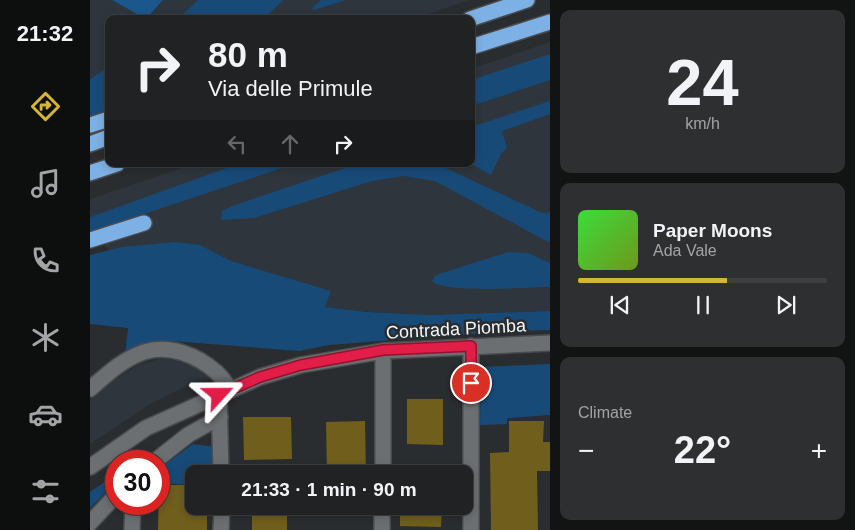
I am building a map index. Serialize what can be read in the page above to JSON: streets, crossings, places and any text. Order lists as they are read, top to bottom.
{
  "streets": {
    "street": ["Contrada Piomba"]
  },
  "page": {
    "tabs": "21:32",
    "tile": [
      ["24", "km/h"],
      "Climate"
    ],
    "turn": ["80 m", "Via delle Primule"],
    "song": ["Paper Moons", "Ada Vale"],
    "heat": ["−", "22°", "+"],
    "limit": "30",
    "trip": "21:33 · 1 min · 90 m"
  }
}
